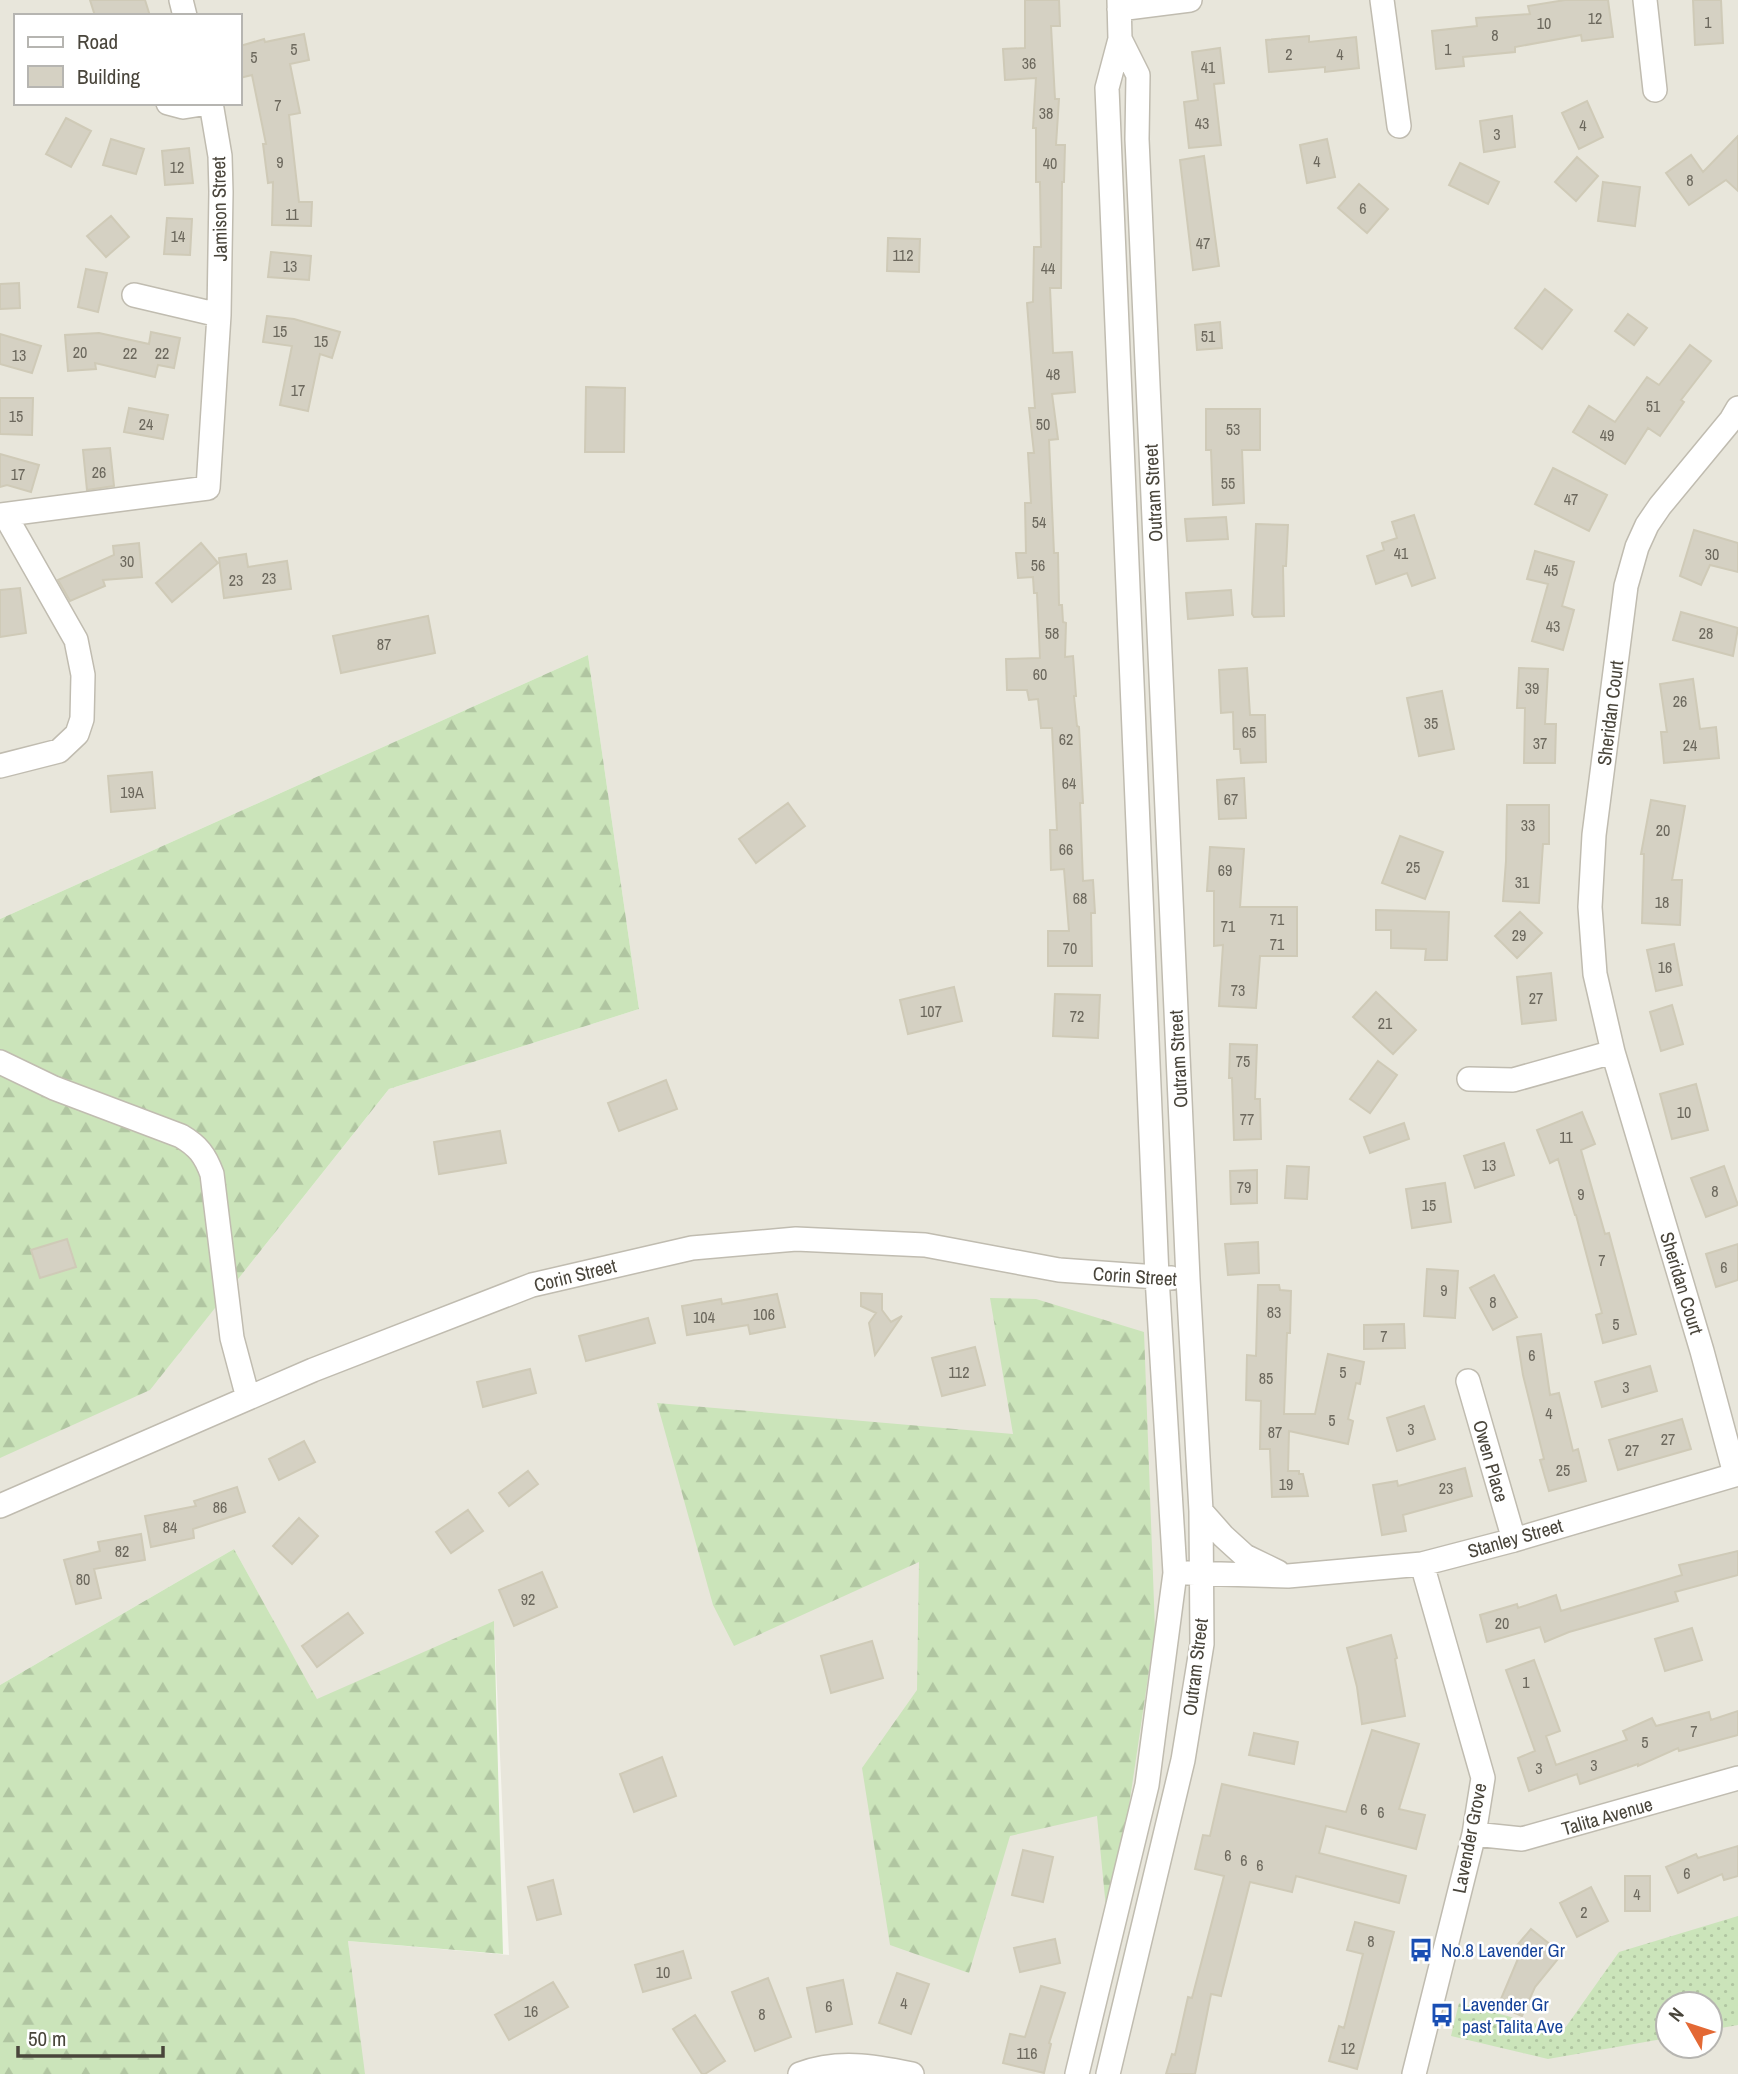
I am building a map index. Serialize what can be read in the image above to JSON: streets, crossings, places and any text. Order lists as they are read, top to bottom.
{
  "streets": {
    "street": [
      "Jamison Street",
      "Outram Street",
      "Sheridan Court",
      "Corin Street",
      "Owen Place",
      "Stanley Street",
      "Talita Avenue",
      "Lavender Grove"
    ]
  },
  "crossings": [
    ["Outram Street", "Corin Street"],
    ["Outram Street", "Stanley Street"],
    ["Sheridan Court", "Stanley Street"],
    ["Owen Place", "Stanley Street"],
    ["Stanley Street", "Lavender Grove"],
    ["Talita Avenue", "Lavender Grove"]
  ],
  "places": {
    "bus stop": ["No.8 Lavender Gr", "Lavender Gr past Talita Ave"]
  },
  "house_numbers": [
    "12",
    "1",
    "10",
    "8",
    "5",
    "1",
    "2",
    "4",
    "5",
    "36",
    "41",
    "7",
    "38",
    "43",
    "4",
    "3",
    "4",
    "9",
    "40",
    "12",
    "8",
    "6",
    "11",
    "14",
    "47",
    "112",
    "13",
    "44",
    "15",
    "51",
    "15",
    "20",
    "22",
    "22",
    "13",
    "48",
    "17",
    "51",
    "15",
    "24",
    "50",
    "53",
    "49",
    "26",
    "17",
    "55",
    "47",
    "54",
    "41",
    "30",
    "30",
    "56",
    "45",
    "23",
    "23",
    "43",
    "58",
    "28",
    "87",
    "60",
    "39",
    "26",
    "35",
    "65",
    "62",
    "37",
    "24",
    "64",
    "19A",
    "67",
    "33",
    "20",
    "66",
    "25",
    "69",
    "31",
    "68",
    "18",
    "71",
    "71",
    "29",
    "71",
    "70",
    "16",
    "73",
    "27",
    "107",
    "72",
    "21",
    "75",
    "10",
    "77",
    "11",
    "13",
    "79",
    "8",
    "9",
    "15",
    "7",
    "6",
    "9",
    "8",
    "83",
    "106",
    "104",
    "5",
    "7",
    "6",
    "112",
    "5",
    "85",
    "3",
    "4",
    "5",
    "3",
    "87",
    "27",
    "27",
    "25",
    "19",
    "23",
    "86",
    "84",
    "82",
    "80",
    "92",
    "20",
    "1",
    "7",
    "5",
    "3",
    "3",
    "6",
    "6",
    "6",
    "6",
    "6",
    "6",
    "4",
    "2",
    "8",
    "10",
    "4",
    "6",
    "16",
    "8",
    "12",
    "116"
  ],
  "legend": ["Road", "Building"],
  "scale_bar": "50 m",
  "north": "top left"
}
